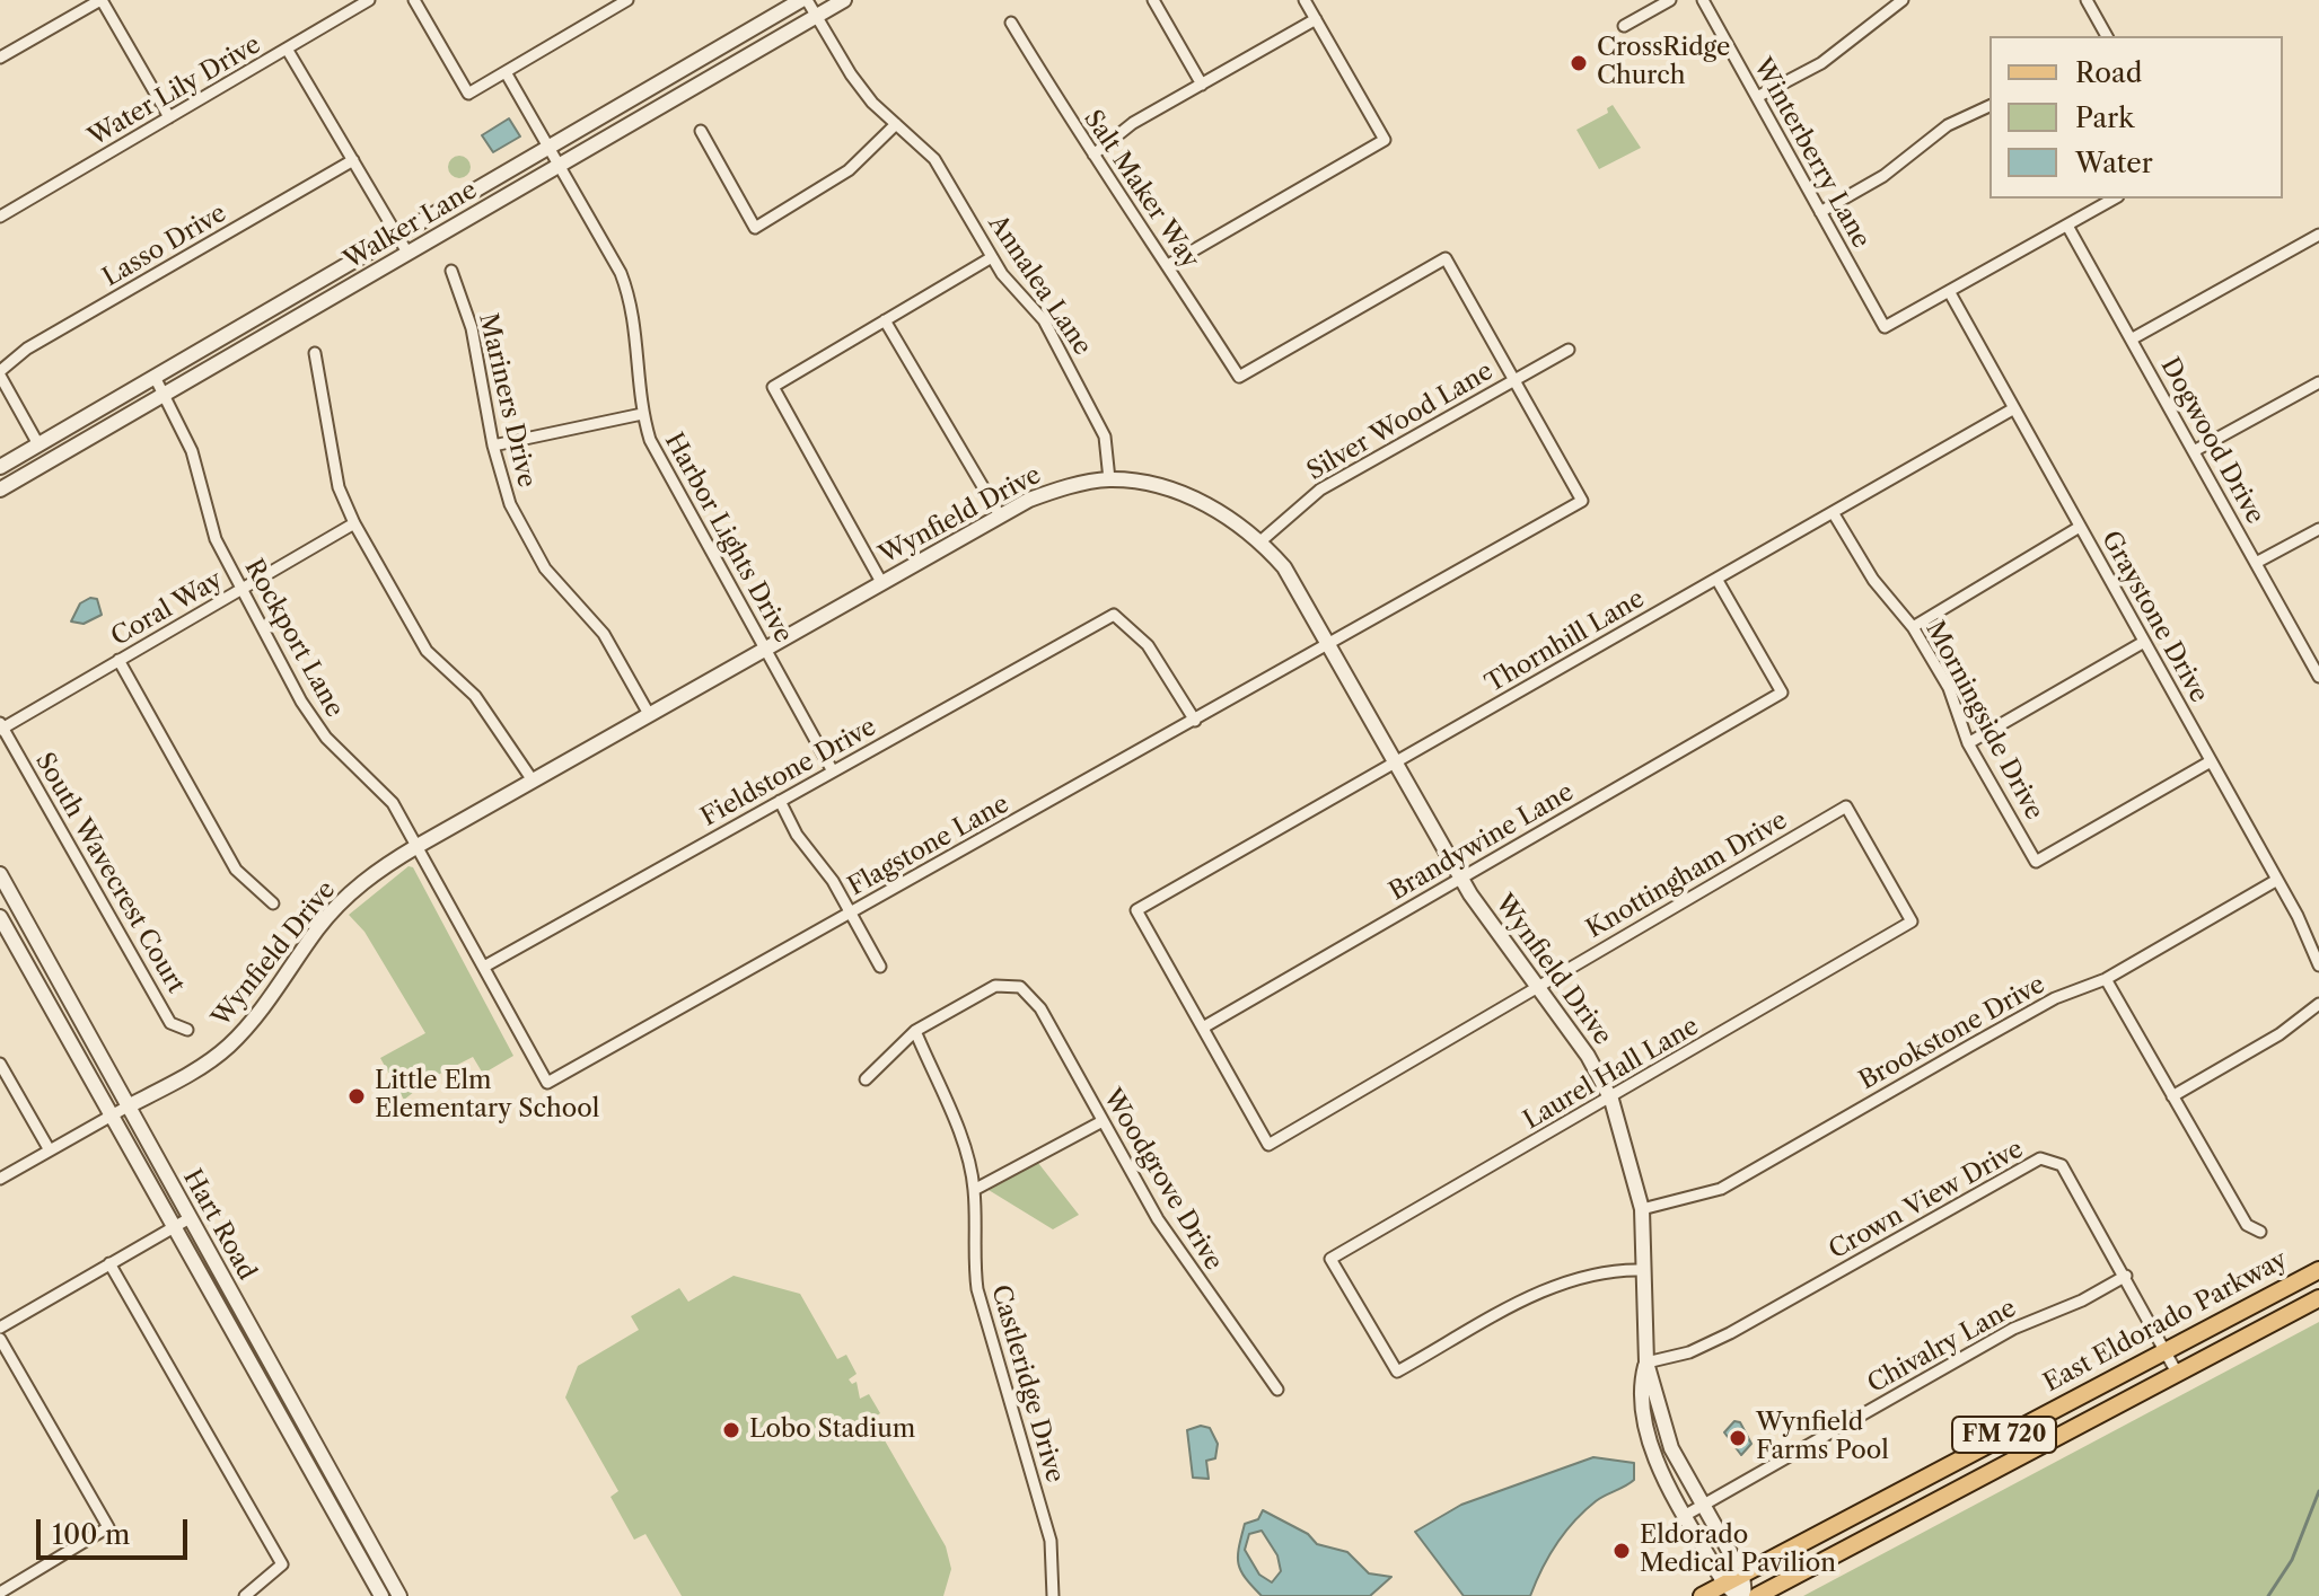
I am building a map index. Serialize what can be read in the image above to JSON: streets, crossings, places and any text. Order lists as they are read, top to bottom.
{
  "streets": {
    "main road": ["East Eldorado Parkway", "FM 720"],
    "street": [
      "Water Lily Drive",
      "Winterberry Lane",
      "Salt Maker Way",
      "Walker Lane",
      "Lasso Drive",
      "Annalea Lane",
      "Mariners Drive",
      "Silver Wood Lane",
      "Dogwood Drive",
      "Wynfield Drive",
      "Harbor Lights Drive",
      "Coral Way",
      "Graystone Drive",
      "Rockport Lane",
      "Thornhill Lane",
      "Morningside Drive",
      "Fieldstone Drive",
      "Brandywine Lane",
      "Flagstone Lane",
      "South Wavecrest Court",
      "Knottingham Drive",
      "Brookstone Drive",
      "Laurel Hall Lane",
      "Woodgrove Drive",
      "Crown View Drive",
      "Hart Road",
      "Chivalry Lane",
      "Castleridge Drive"
    ]
  },
  "crossings": [
    ["Winterberry Lane", "Graystone Drive"],
    ["Salt Maker Way", "Silver Wood Lane"],
    ["Salt Maker Way", "Flagstone Lane"],
    ["Walker Lane", "Annalea Lane"],
    ["Walker Lane", "Harbor Lights Drive"],
    ["Walker Lane", "Rockport Lane"],
    ["Annalea Lane", "Wynfield Drive"],
    ["Mariners Drive", "Wynfield Drive"],
    ["Silver Wood Lane", "Wynfield Drive"],
    ["Silver Wood Lane", "Flagstone Lane"],
    ["Wynfield Drive", "Harbor Lights Drive"],
    ["Wynfield Drive", "Rockport Lane"],
    ["Wynfield Drive", "Thornhill Lane"],
    ["Wynfield Drive", "Brandywine Lane"],
    ["Wynfield Drive", "Flagstone Lane"],
    ["Wynfield Drive", "Knottingham Drive"],
    ["Wynfield Drive", "Brookstone Drive"],
    ["Wynfield Drive", "Laurel Hall Lane"],
    ["Wynfield Drive", "Crown View Drive"],
    ["Wynfield Drive", "Hart Road"],
    ["Wynfield Drive", "East Eldorado Parkway"],
    ["Wynfield Drive", "Chivalry Lane"],
    ["Harbor Lights Drive", "Fieldstone Drive"],
    ["Coral Way", "Rockport Lane"],
    ["Coral Way", "South Wavecrest Court"],
    ["Graystone Drive", "Thornhill Lane"],
    ["Graystone Drive", "Morningside Drive"],
    ["Graystone Drive", "Brookstone Drive"],
    ["Rockport Lane", "Fieldstone Drive"],
    ["Rockport Lane", "Flagstone Lane"],
    ["Thornhill Lane", "Morningside Drive"],
    ["Thornhill Lane", "Brandywine Lane"],
    ["Thornhill Lane", "Knottingham Drive"],
    ["Fieldstone Drive", "Flagstone Lane"],
    ["Brandywine Lane", "Knottingham Drive"],
    ["Knottingham Drive", "Laurel Hall Lane"],
    ["Woodgrove Drive", "Castleridge Drive"],
    ["Crown View Drive", "East Eldorado Parkway"],
    ["Crown View Drive", "Chivalry Lane"]
  ],
  "places": [
    "CrossRidge Church",
    "Little Elm Elementary School",
    "Lobo Stadium",
    "Wynfield Farms Pool",
    "Eldorado Medical Pavilion"
  ],
  "legend": ["Road", "Park", "Water"],
  "scale_bar": "100 m"
}
